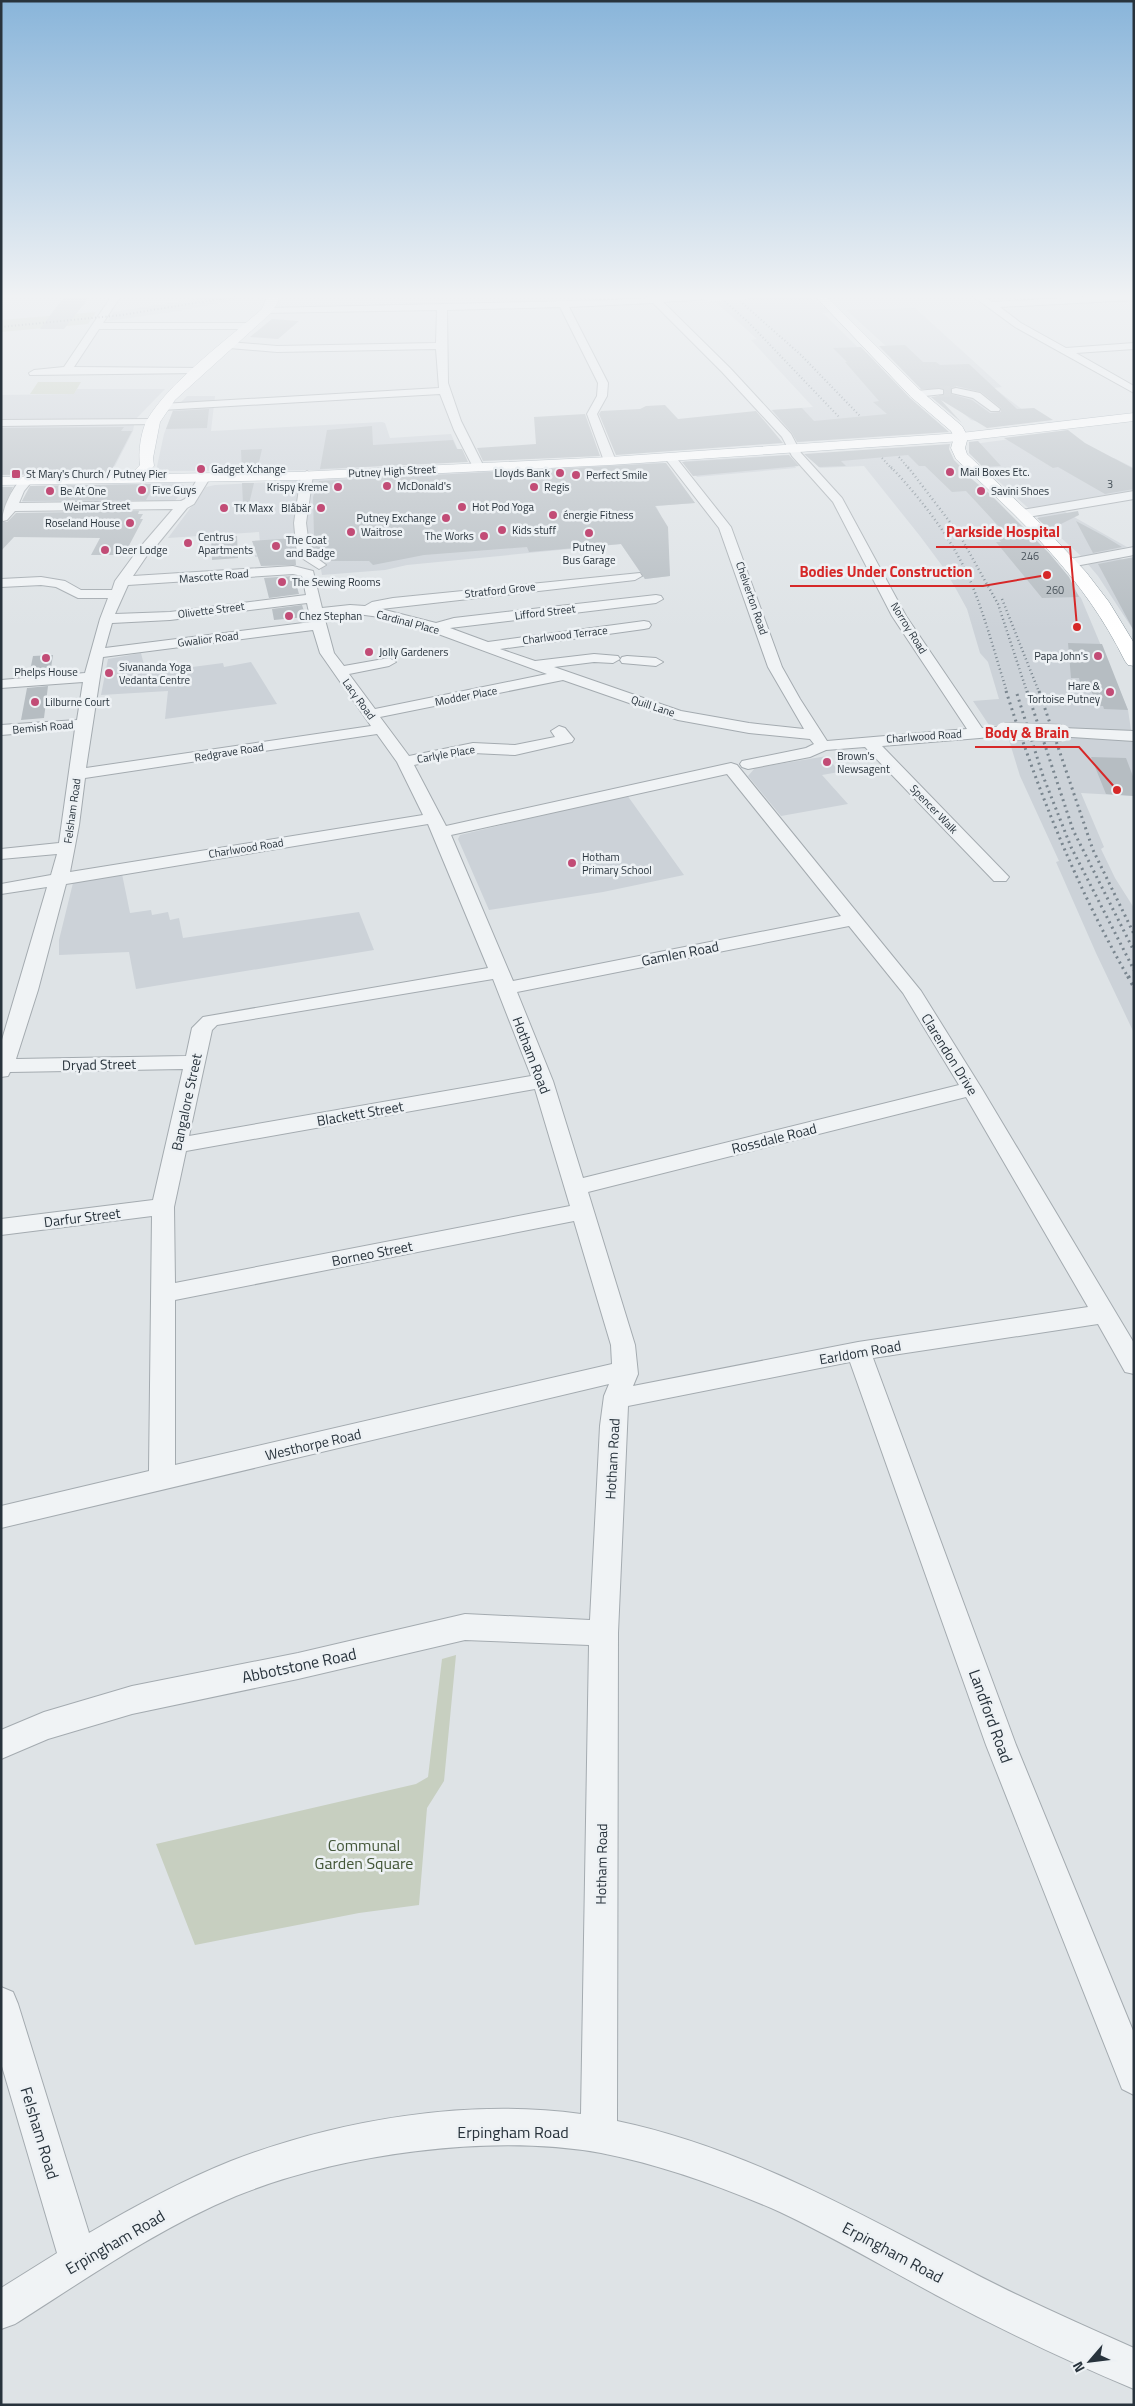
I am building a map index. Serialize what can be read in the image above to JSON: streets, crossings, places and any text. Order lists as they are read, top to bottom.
{
  "streets": {
    "main road": ["Putney High Street"],
    "street": [
      "Weimar Street",
      "Mascotte Road",
      "Stratford Grove",
      "Chelverton Road",
      "Olivette Street",
      "Lifford Street",
      "Cardinal Place",
      "Norroy Road",
      "Charlwood Terrace",
      "Gwalior Road",
      "Modder Place",
      "Lacy Road",
      "Quill Lane",
      "Bemish Road",
      "Charlwood Road",
      "Redgrave Road",
      "Carlyle Place",
      "Spencer Walk",
      "Felsham Road",
      "Gamlen Road",
      "Clarendon Drive",
      "Hotham Road",
      "Dryad Street",
      "Bangalore Street",
      "Blackett Street",
      "Rossdale Road",
      "Darfur Street",
      "Borneo Street",
      "Earldom Road",
      "Westhorpe Road",
      "Abbotstone Road",
      "Landford Road",
      "Erpingham Road"
    ]
  },
  "crossings": [
    ["Putney High Street", "Chelverton Road"],
    ["Putney High Street", "Norroy Road"],
    ["Putney High Street", "Felsham Road"],
    ["Weimar Street", "Felsham Road"],
    ["Mascotte Road", "Lacy Road"],
    ["Mascotte Road", "Felsham Road"],
    ["Stratford Grove", "Cardinal Place"],
    ["Chelverton Road", "Quill Lane"],
    ["Chelverton Road", "Charlwood Road"],
    ["Olivette Street", "Lacy Road"],
    ["Olivette Street", "Felsham Road"],
    ["Lifford Street", "Cardinal Place"],
    ["Cardinal Place", "Charlwood Terrace"],
    ["Cardinal Place", "Gwalior Road"],
    ["Cardinal Place", "Lacy Road"],
    ["Cardinal Place", "Quill Lane"],
    ["Norroy Road", "Charlwood Road"],
    ["Charlwood Terrace", "Quill Lane"],
    ["Gwalior Road", "Lacy Road"],
    ["Gwalior Road", "Felsham Road"],
    ["Modder Place", "Lacy Road"],
    ["Modder Place", "Quill Lane"],
    ["Lacy Road", "Charlwood Road"],
    ["Lacy Road", "Redgrave Road"],
    ["Lacy Road", "Carlyle Place"],
    ["Lacy Road", "Hotham Road"],
    ["Quill Lane", "Charlwood Road"],
    ["Bemish Road", "Felsham Road"],
    ["Charlwood Road", "Spencer Walk"],
    ["Charlwood Road", "Felsham Road"],
    ["Charlwood Road", "Clarendon Drive"],
    ["Charlwood Road", "Hotham Road"],
    ["Redgrave Road", "Felsham Road"],
    ["Felsham Road", "Dryad Street"],
    ["Felsham Road", "Erpingham Road"],
    ["Gamlen Road", "Clarendon Drive"],
    ["Gamlen Road", "Hotham Road"],
    ["Gamlen Road", "Bangalore Street"],
    ["Clarendon Drive", "Rossdale Road"],
    ["Clarendon Drive", "Earldom Road"],
    ["Hotham Road", "Bangalore Street"],
    ["Hotham Road", "Blackett Street"],
    ["Hotham Road", "Rossdale Road"],
    ["Hotham Road", "Borneo Street"],
    ["Hotham Road", "Earldom Road"],
    ["Hotham Road", "Westhorpe Road"],
    ["Hotham Road", "Abbotstone Road"],
    ["Hotham Road", "Erpingham Road"],
    ["Dryad Street", "Bangalore Street"],
    ["Bangalore Street", "Blackett Street"],
    ["Bangalore Street", "Darfur Street"],
    ["Bangalore Street", "Borneo Street"],
    ["Bangalore Street", "Westhorpe Road"],
    ["Earldom Road", "Westhorpe Road"],
    ["Earldom Road", "Landford Road"]
  ],
  "parks": ["Communal Garden Square"],
  "places": {
    "other": [
      "Gadget Xchange",
      "Mail Boxes Etc.",
      "Lloyds Bank",
      "Perfect Smile",
      "McDonald's",
      "Krispy Kreme",
      "Regis",
      "Five Guys",
      "Be At One",
      "Savini Shoes",
      "Hot Pod Yoga",
      "TK Maxx",
      "Blåbär",
      "énergie Fitness",
      "Putney Exchange",
      "Roseland House",
      "Kids stuff",
      "Waitrose",
      "Putney Bus Garage",
      "The Works",
      "Centrus Apartments",
      "The Coat and Badge",
      "Deer Lodge",
      "Bodies Under Construction",
      "The Sewing Rooms",
      "Chez Stephan",
      "Parkside Hospital",
      "Jolly Gardeners",
      "Papa John's",
      "Phelps House",
      "Sivananda Yoga Vedanta Centre",
      "Hare & Tortoise Putney",
      "Lilburne Court",
      "Brown's Newsagent",
      "Body & Brain",
      "Hotham Primary School"
    ],
    "transit": ["St Mary's Church / Putney Pier"]
  },
  "house_numbers": ["3", "246", "260"],
  "north": "bottom left"
}
